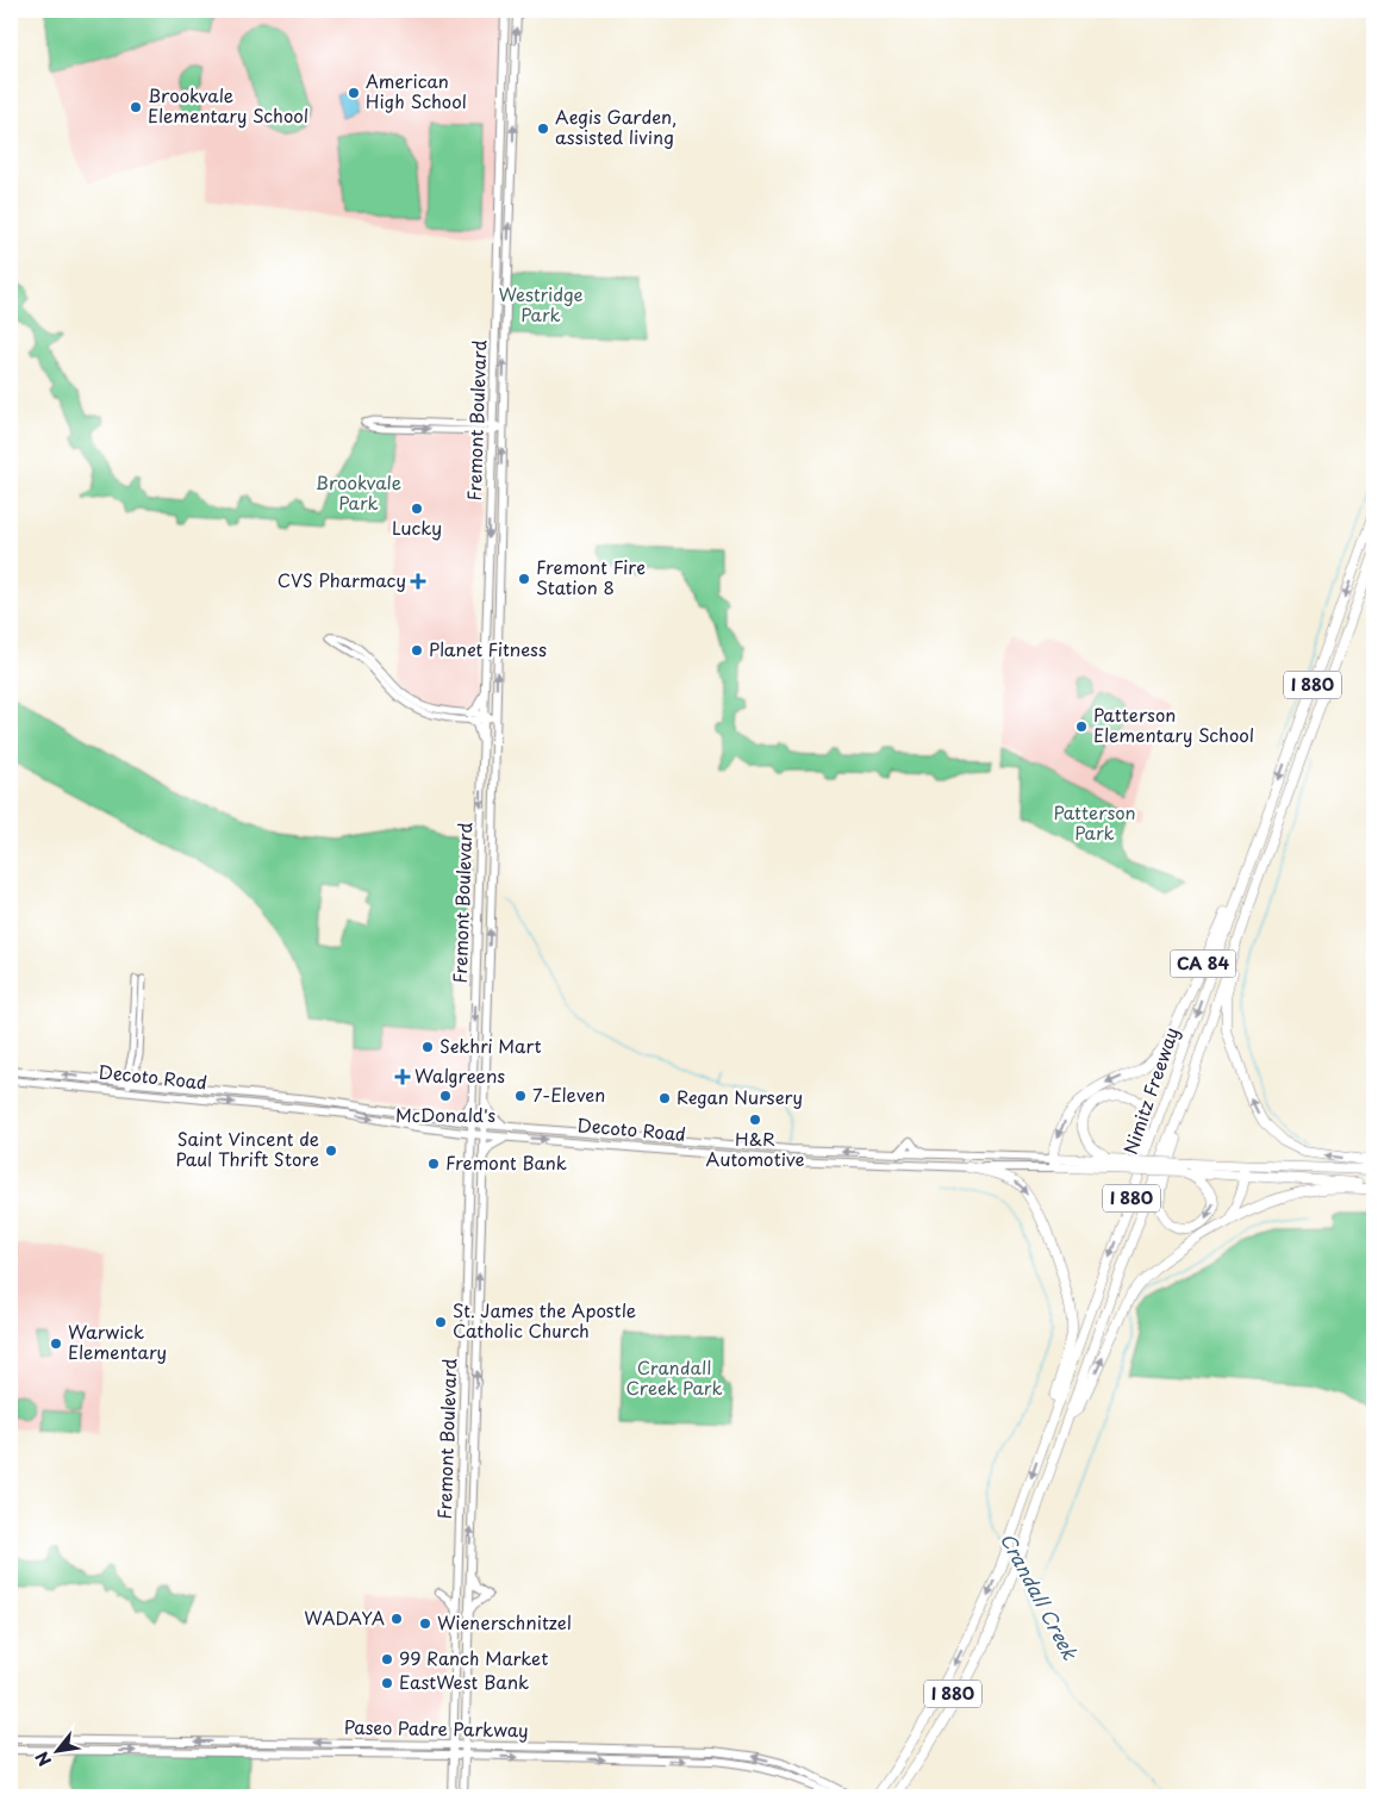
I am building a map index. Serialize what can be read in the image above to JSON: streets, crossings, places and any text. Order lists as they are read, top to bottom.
{
  "streets": {
    "highway": [
      "I 880",
      "CA 84",
      "Decoto Road",
      "Nimitz Freeway"
    ],
    "main road": ["Fremont Boulevard", "Paseo Padre Parkway"]
  },
  "crossings": [
    ["Fremont Boulevard", "Decoto Road"],
    ["Fremont Boulevard", "Paseo Padre Parkway"],
    ["I 880", "Nimitz Freeway"],
    ["CA 84", "Decoto Road"],
    ["CA 84", "Nimitz Freeway"]
  ],
  "water": ["Crandall Creek"],
  "parks": [
    "Westridge Park",
    "Brookvale Park",
    "Patterson Park",
    "Crandall Creek Park"
  ],
  "places": {
    "other": [
      "American High School",
      "Brookvale Elementary School",
      "Aegis Garden, assisted living",
      "Lucky",
      "Fremont Fire Station 8",
      "Planet Fitness",
      "Patterson Elementary School",
      "Sekhri Mart",
      "McDonald's",
      "7-Eleven",
      "Regan Nursery",
      "H&R Automotive",
      "Saint Vincent de Paul Thrift Store",
      "Fremont Bank",
      "St. James the Apostle Catholic Church",
      "Warwick Elementary",
      "WADAYA",
      "Wienerschnitzel",
      "99 Ranch Market",
      "EastWest Bank"
    ],
    "health": ["CVS Pharmacy", "Walgreens"]
  },
  "north": "bottom left"
}
